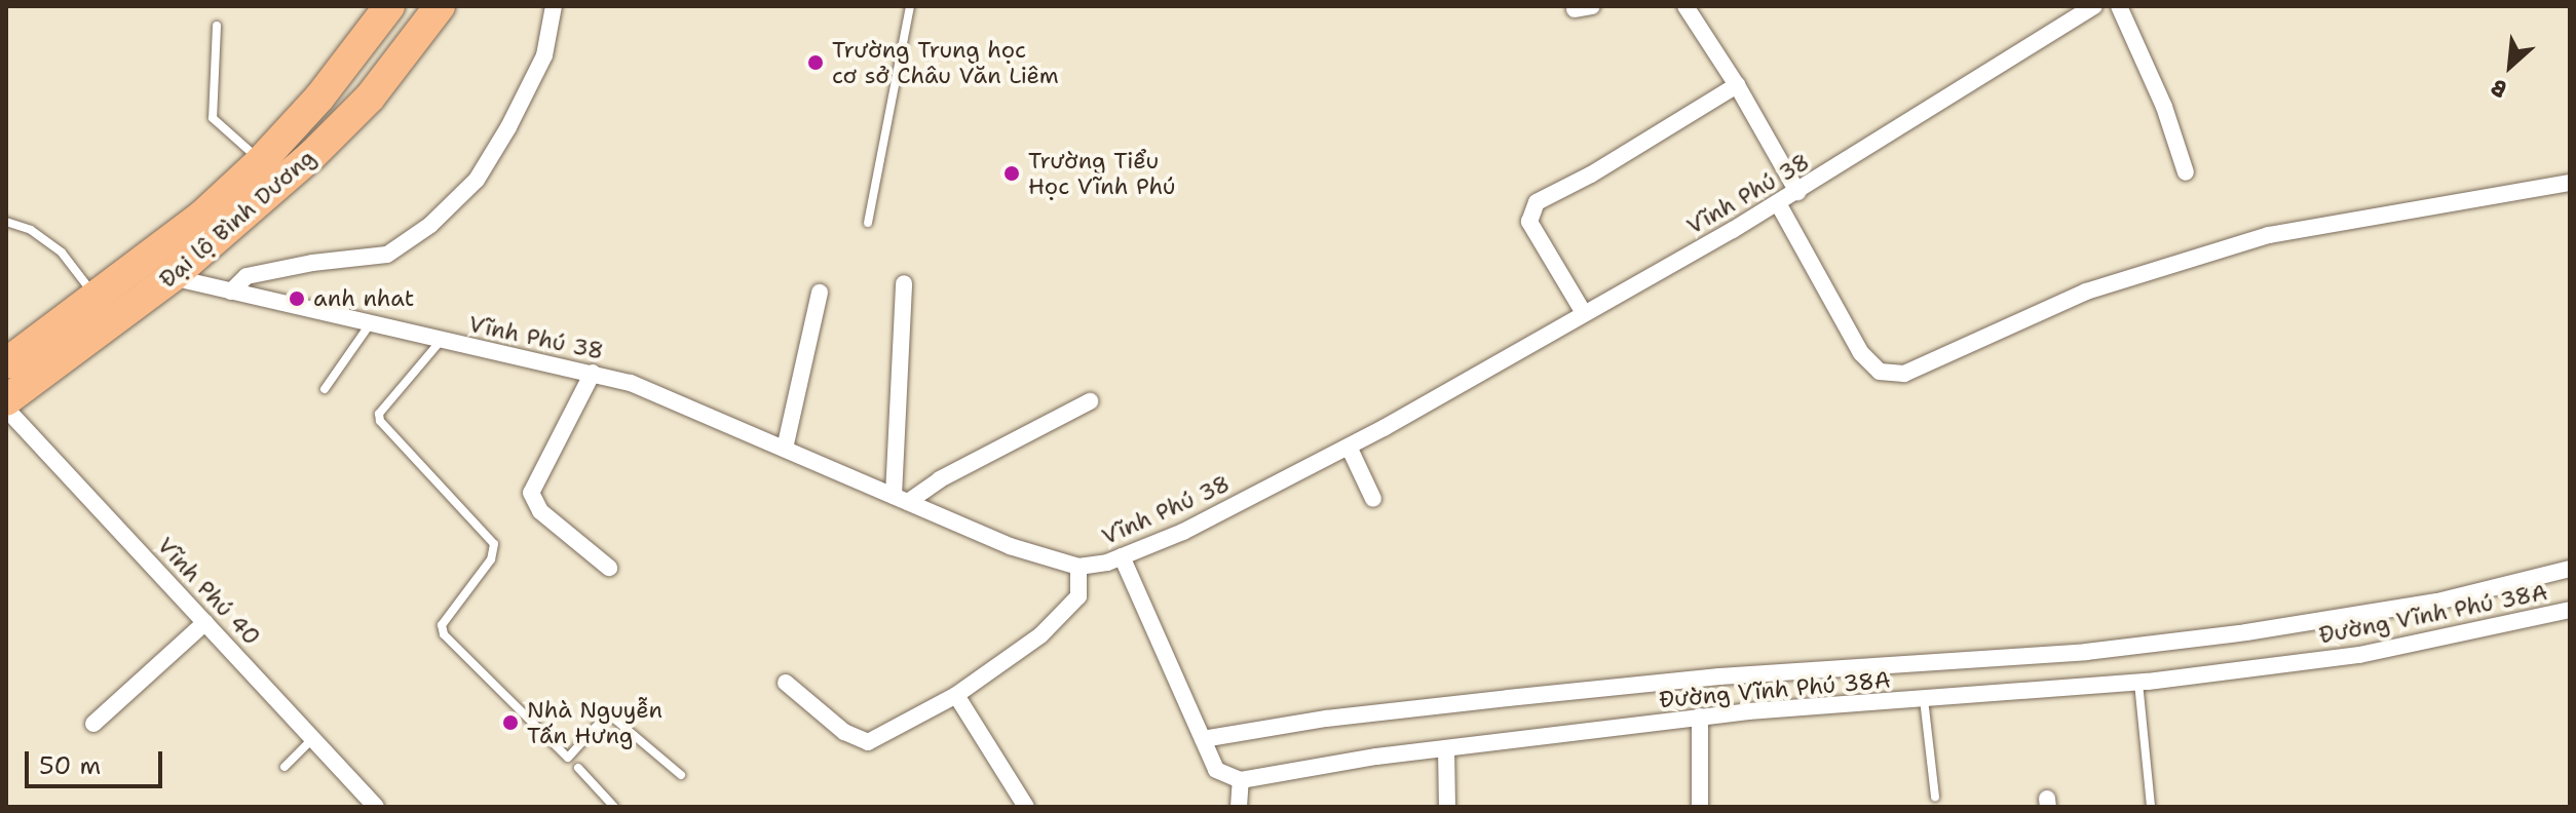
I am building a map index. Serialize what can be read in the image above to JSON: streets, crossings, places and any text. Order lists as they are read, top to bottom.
{
  "streets": {
    "highway": ["Đại lộ Bình Dương"],
    "street": ["Vĩnh Phú 38", "Vĩnh Phú 40", "Đường Vĩnh Phú 38A"]
  },
  "crossings": [
    ["Vĩnh Phú 38", "Đại lộ Bình Dương"]
  ],
  "places": [
    "Trường Trung học cơ sở Châu Văn Liêm",
    "Trường Tiểu Học Vĩnh Phú",
    "anh nhat",
    "Nhà Nguyễn Tấn Hưng"
  ],
  "scale_bar": "50 m",
  "north": "bottom left"
}
